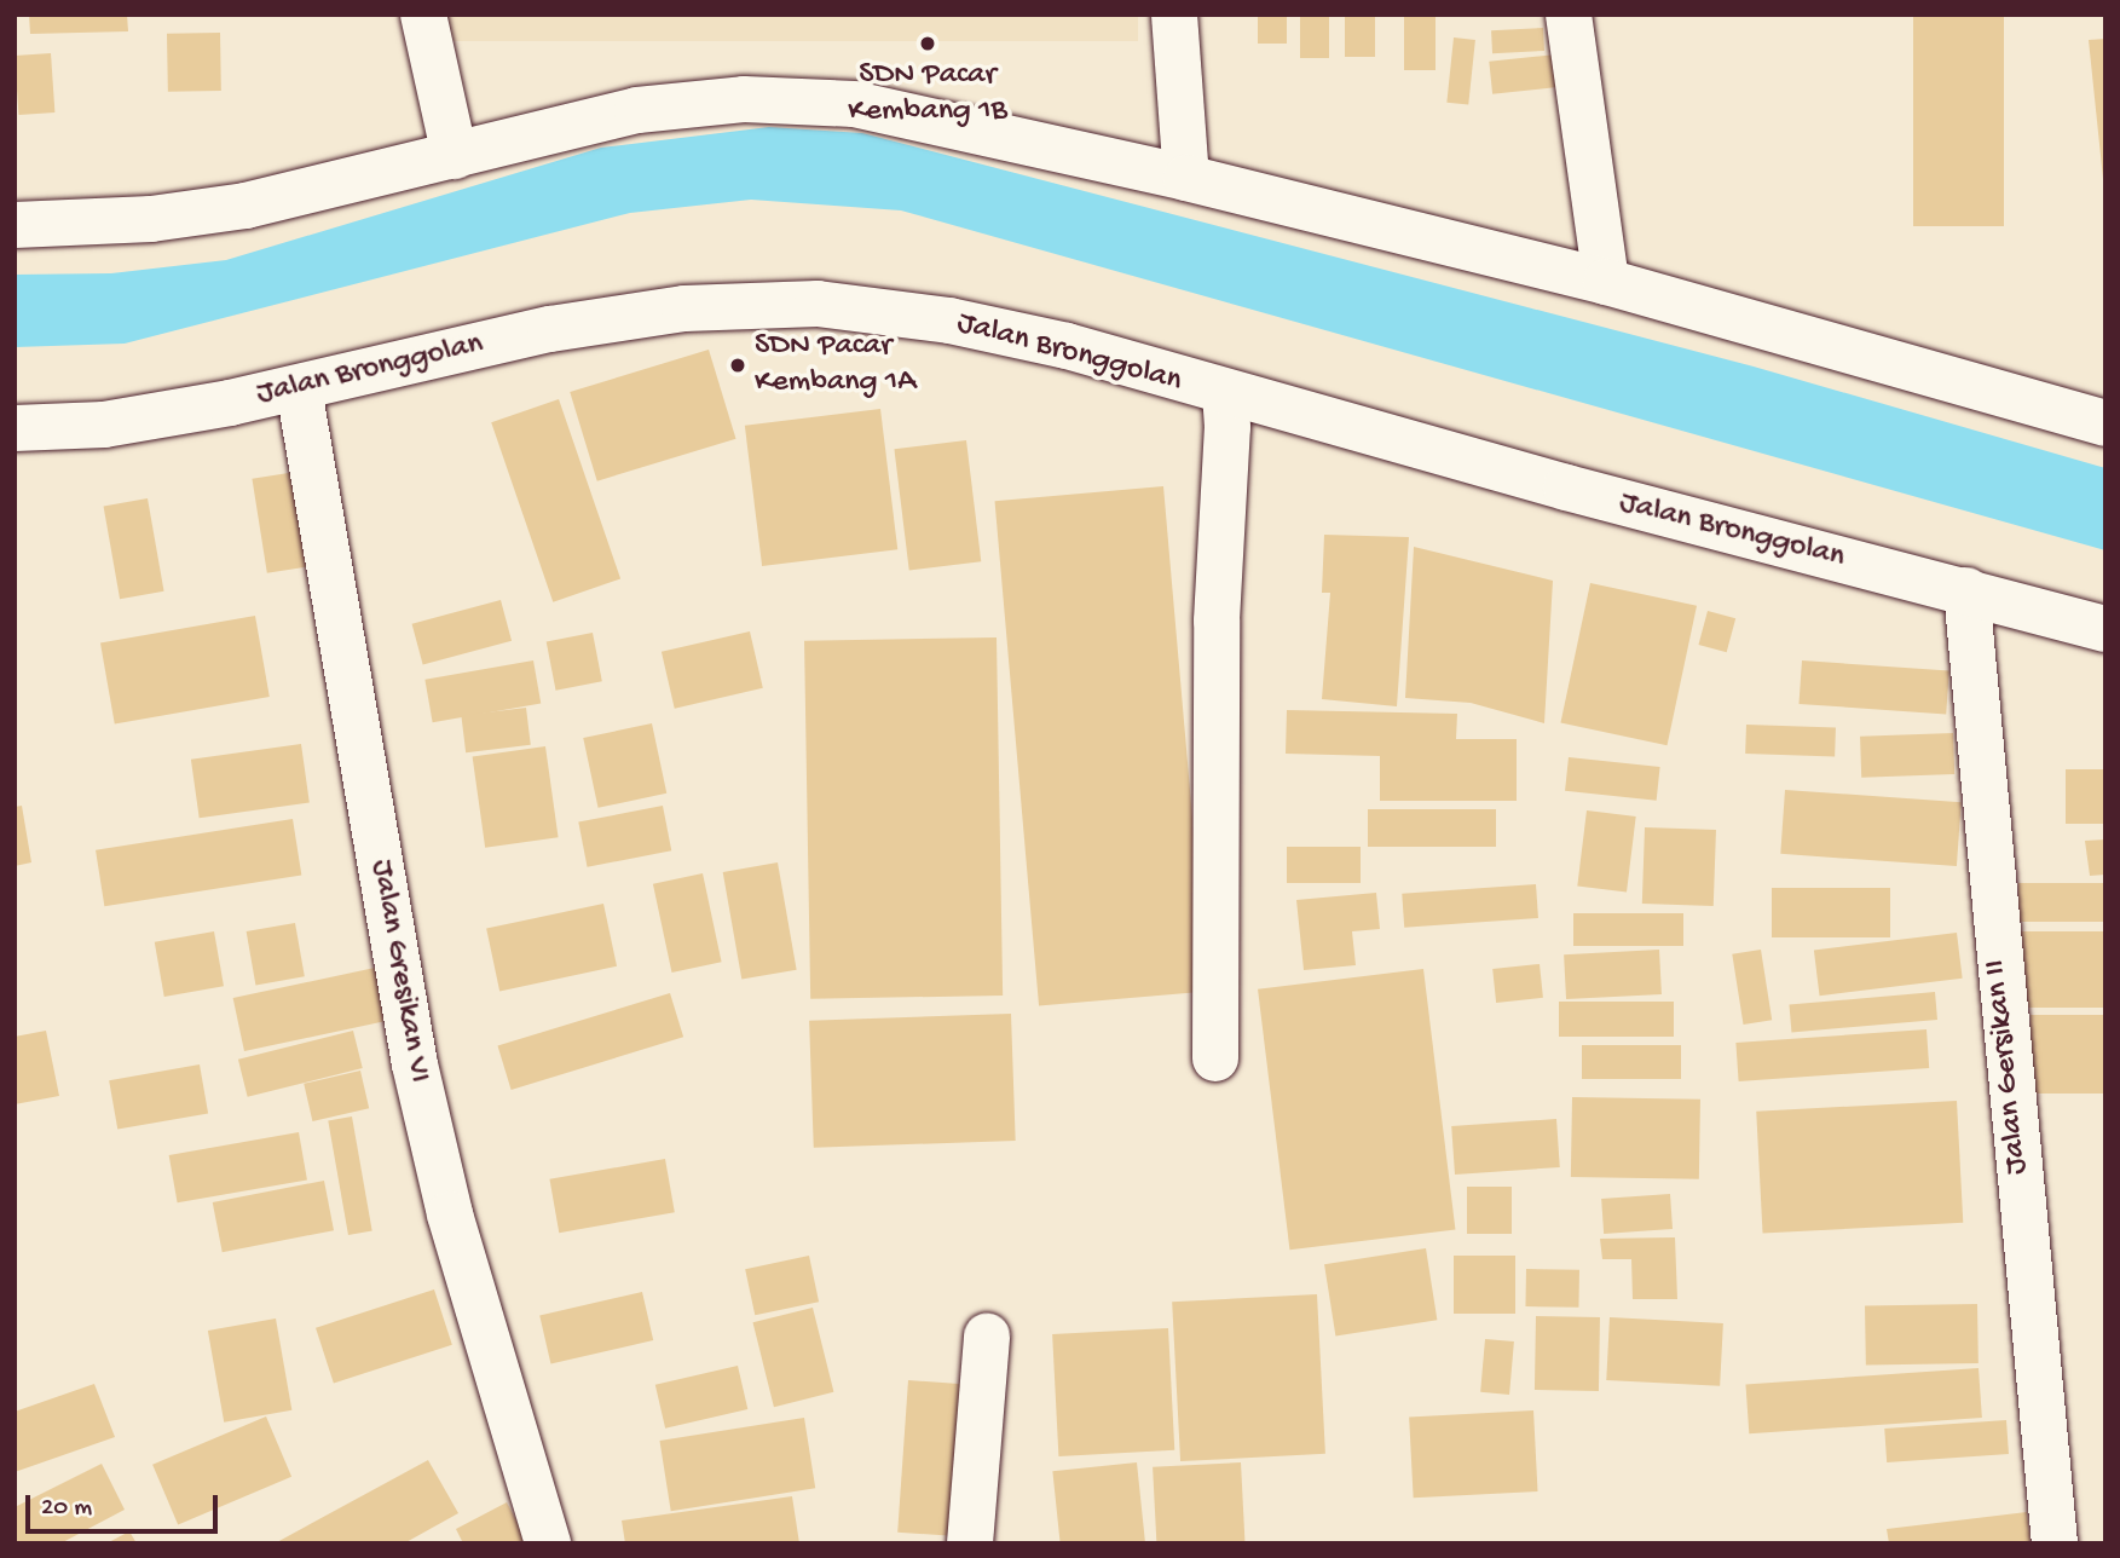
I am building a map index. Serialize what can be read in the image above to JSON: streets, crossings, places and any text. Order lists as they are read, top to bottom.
{
  "streets": {
    "main road": ["Jalan Bronggolan", "Jalan Gresikan VI", "Jalan Gersikan II"]
  },
  "crossings": [
    ["Jalan Bronggolan", "Jalan Gresikan VI"],
    ["Jalan Bronggolan", "Jalan Gersikan II"]
  ],
  "places": ["SDN Pacar Kembang 1B", "SDN Pacar Kembang 1A"],
  "scale_bar": "20 m"
}
